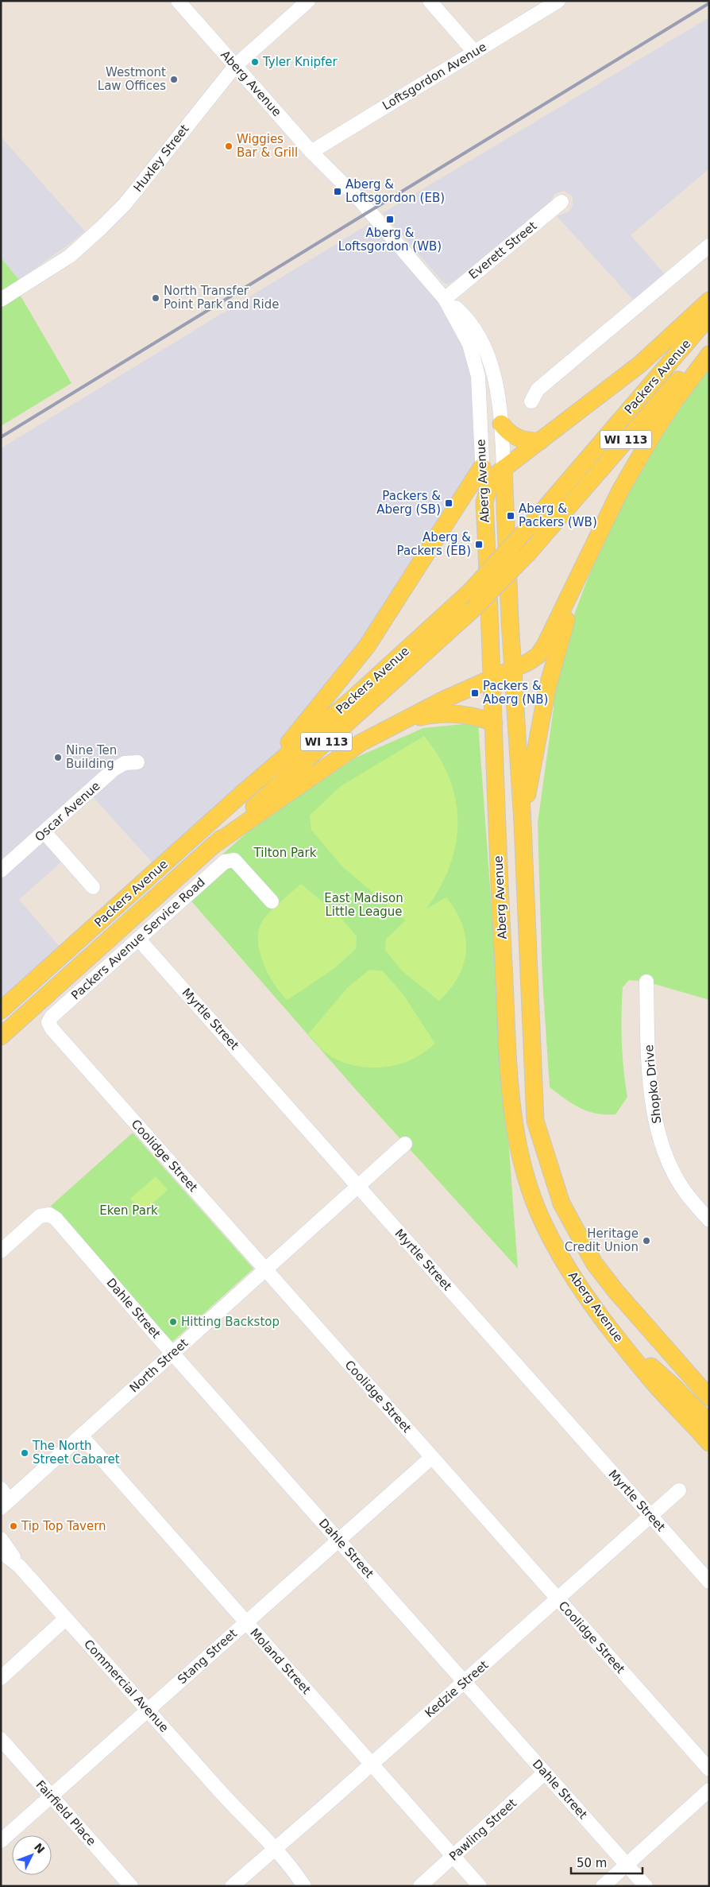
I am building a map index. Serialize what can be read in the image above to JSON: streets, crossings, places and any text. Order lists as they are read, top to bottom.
{
  "streets": {
    "main road": ["Aberg Avenue", "Packers Avenue", "WI 113"],
    "street": [
      "Loftsgordon Avenue",
      "Huxley Street",
      "Everett Street",
      "Oscar Avenue",
      "Packers Avenue Service Road",
      "Myrtle Street",
      "Shopko Drive",
      "Coolidge Street",
      "Dahle Street",
      "North Street",
      "Stang Street",
      "Moland Street",
      "Commercial Avenue",
      "Kedzie Street",
      "Fairfield Place",
      "Pawling Street"
    ]
  },
  "crossings": [
    ["Loftsgordon Avenue", "Aberg Avenue"],
    ["Aberg Avenue", "Huxley Street"],
    ["Aberg Avenue", "Everett Street"],
    ["Packers Avenue Service Road", "Myrtle Street"],
    ["Packers Avenue Service Road", "Coolidge Street"],
    ["Myrtle Street", "North Street"],
    ["Myrtle Street", "Kedzie Street"],
    ["Coolidge Street", "North Street"],
    ["Coolidge Street", "Stang Street"],
    ["Coolidge Street", "Kedzie Street"],
    ["Dahle Street", "North Street"],
    ["Dahle Street", "Stang Street"],
    ["Dahle Street", "Kedzie Street"],
    ["Dahle Street", "Pawling Street"],
    ["North Street", "Moland Street"],
    ["Stang Street", "Moland Street"],
    ["Stang Street", "Commercial Avenue"],
    ["Stang Street", "Fairfield Place"],
    ["Moland Street", "Kedzie Street"],
    ["Moland Street", "Pawling Street"],
    ["Commercial Avenue", "Kedzie Street"]
  ],
  "parks": ["Tilton Park", "East Madison Little League", "Eken Park"],
  "places": {
    "other": [
      "Tyler Knipfer",
      "Westmont Law Offices",
      "Wiggies Bar & Grill",
      "North Transfer Point Park and Ride",
      "Nine Ten Building",
      "Heritage Credit Union",
      "Hitting Backstop",
      "The North Street Cabaret",
      "Tip Top Tavern"
    ],
    "transit": [
      "Aberg & Loftsgordon (EB)",
      "Aberg & Loftsgordon (WB)",
      "Packers & Aberg (SB)",
      "Aberg & Packers (WB)",
      "Aberg & Packers (EB)",
      "Packers & Aberg (NB)"
    ]
  },
  "scale_bar": "50 m",
  "north": "top right"
}
